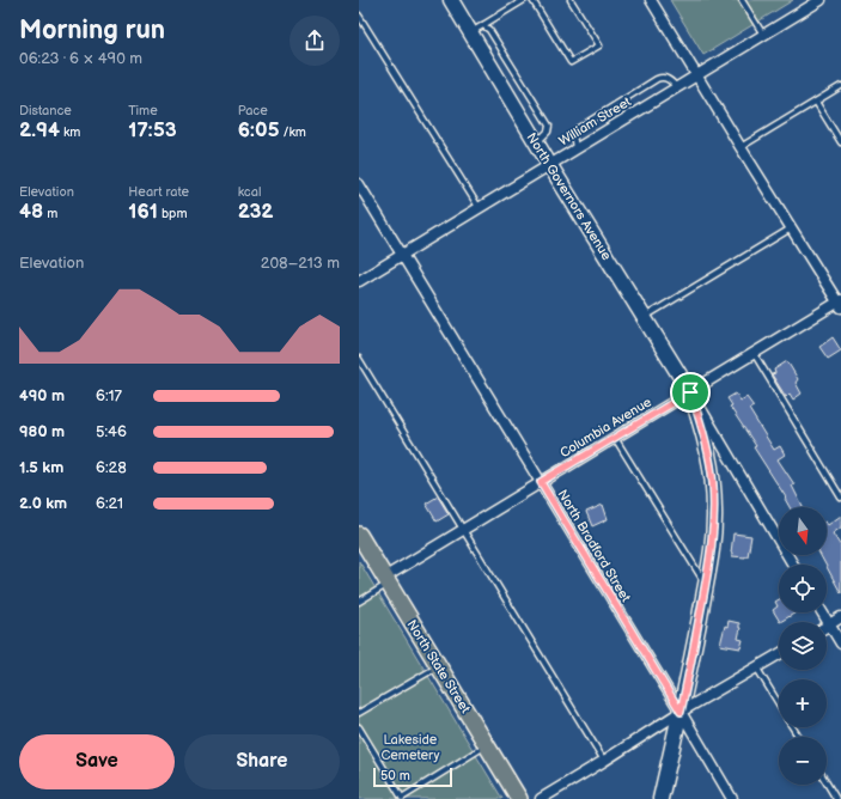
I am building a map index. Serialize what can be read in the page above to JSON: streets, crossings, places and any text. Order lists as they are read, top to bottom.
{
  "streets": {
    "main road": ["North Governors Avenue", "North State Street"],
    "street": ["William Street", "Columbia Avenue", "North Bradford Street"]
  },
  "crossings": [
    ["William Street", "North Governors Avenue"],
    ["William Street", "North Bradford Street"],
    ["North Governors Avenue", "Columbia Avenue"],
    ["North Governors Avenue", "North Bradford Street"],
    ["Columbia Avenue", "North Bradford Street"],
    ["Columbia Avenue", "North State Street"]
  ],
  "parks": ["Lakeside Cemetery"],
  "scale_bar": "50 m",
  "north": "bottom",
  "page": {
    "heading": ["Morning run", "06:23 · 6 × 490 m"],
    "stats": [
      ["Distance", "2.94 km"],
      ["Time", "17:53"],
      ["Pace", "6:05 /km"],
      ["Elevation", "48 m"],
      ["Heart rate", "161 bpm"],
      ["kcal", "232"]
    ],
    "chart": ["Elevation", "208–213 m"],
    "list": [
      {
        "name": "490 m",
        "note": "6:17"
      },
      {
        "name": "980 m",
        "note": "5:46"
      },
      {
        "name": "1.5 km",
        "note": "6:28"
      },
      {
        "name": "2.0 km",
        "note": "6:21"
      }
    ],
    "map_buttons": ["+", "−"],
    "buttons": ["Save", "Share"],
    "scale": "50 m"
  }
}
